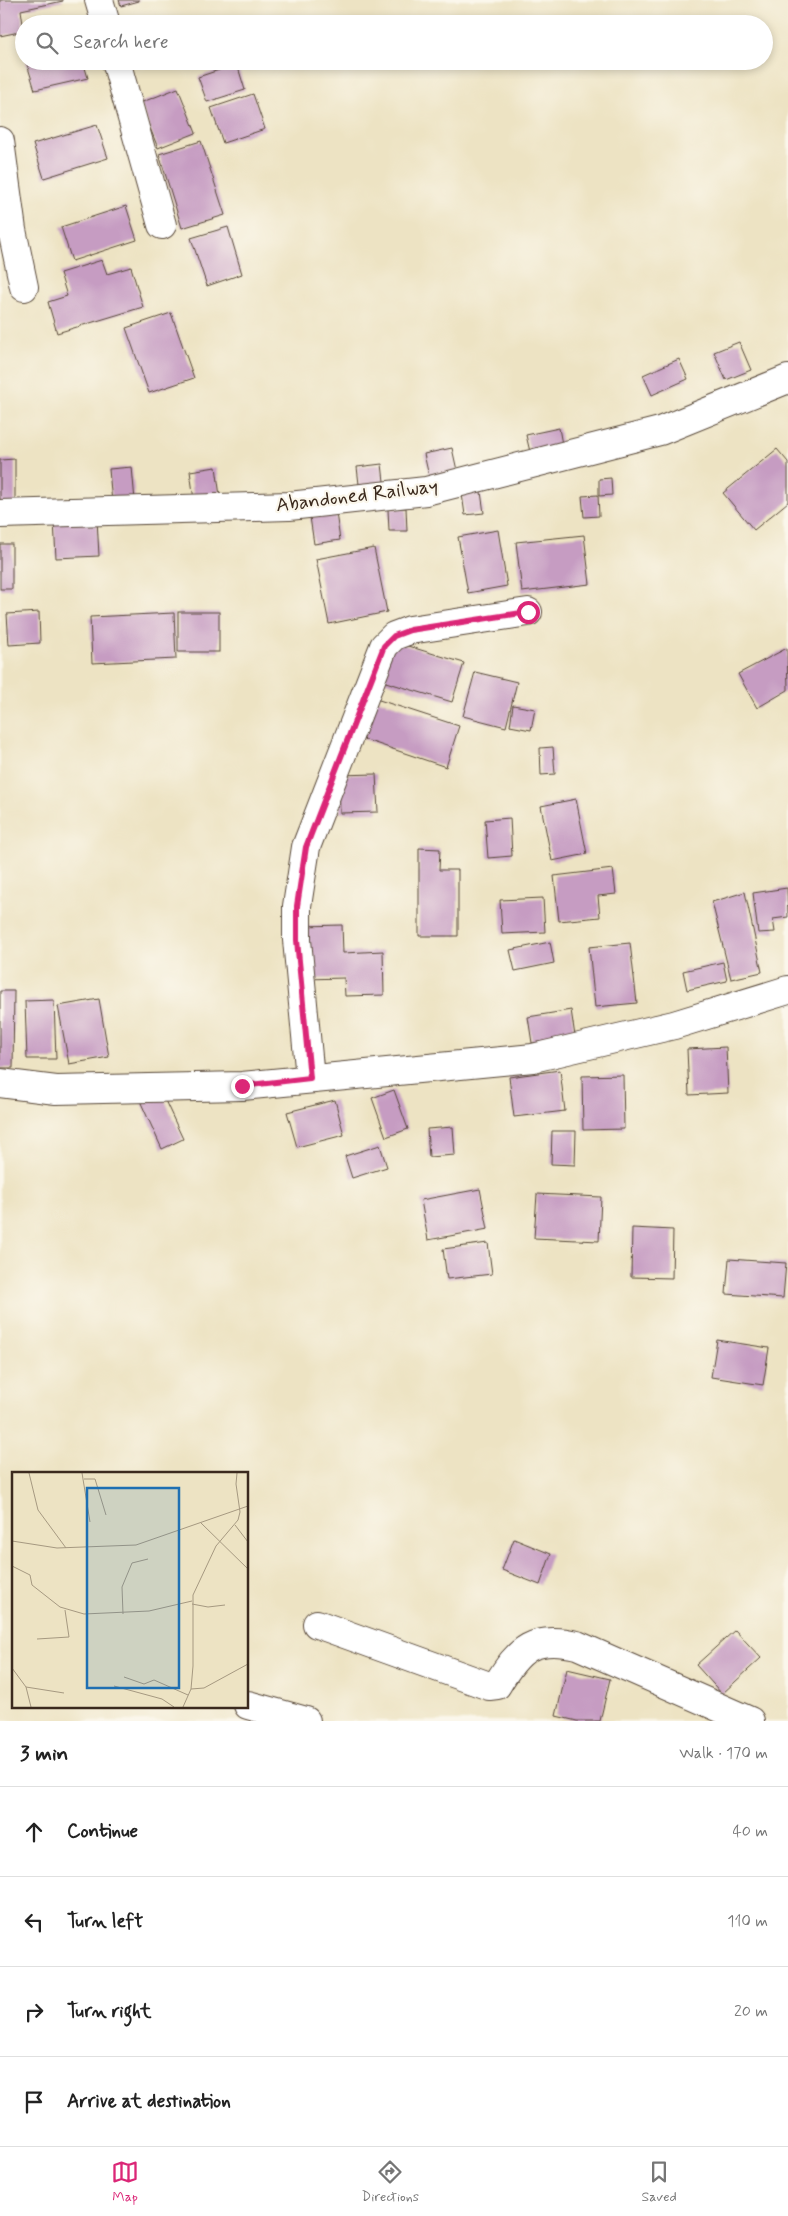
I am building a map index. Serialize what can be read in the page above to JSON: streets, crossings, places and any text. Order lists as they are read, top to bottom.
{
  "streets": {
    "street": ["Abandoned Railway"]
  },
  "page": {
    "search": "Search here",
    "heading": ["3 min", "Walk · 170 m"],
    "list": [
      ["Continue", "40 m"],
      ["Turn left", "110 m"],
      ["Turn right", "20 m"],
      "Arrive at destination"
    ],
    "nav": ["Map", "Directions", "Saved"]
  }
}
